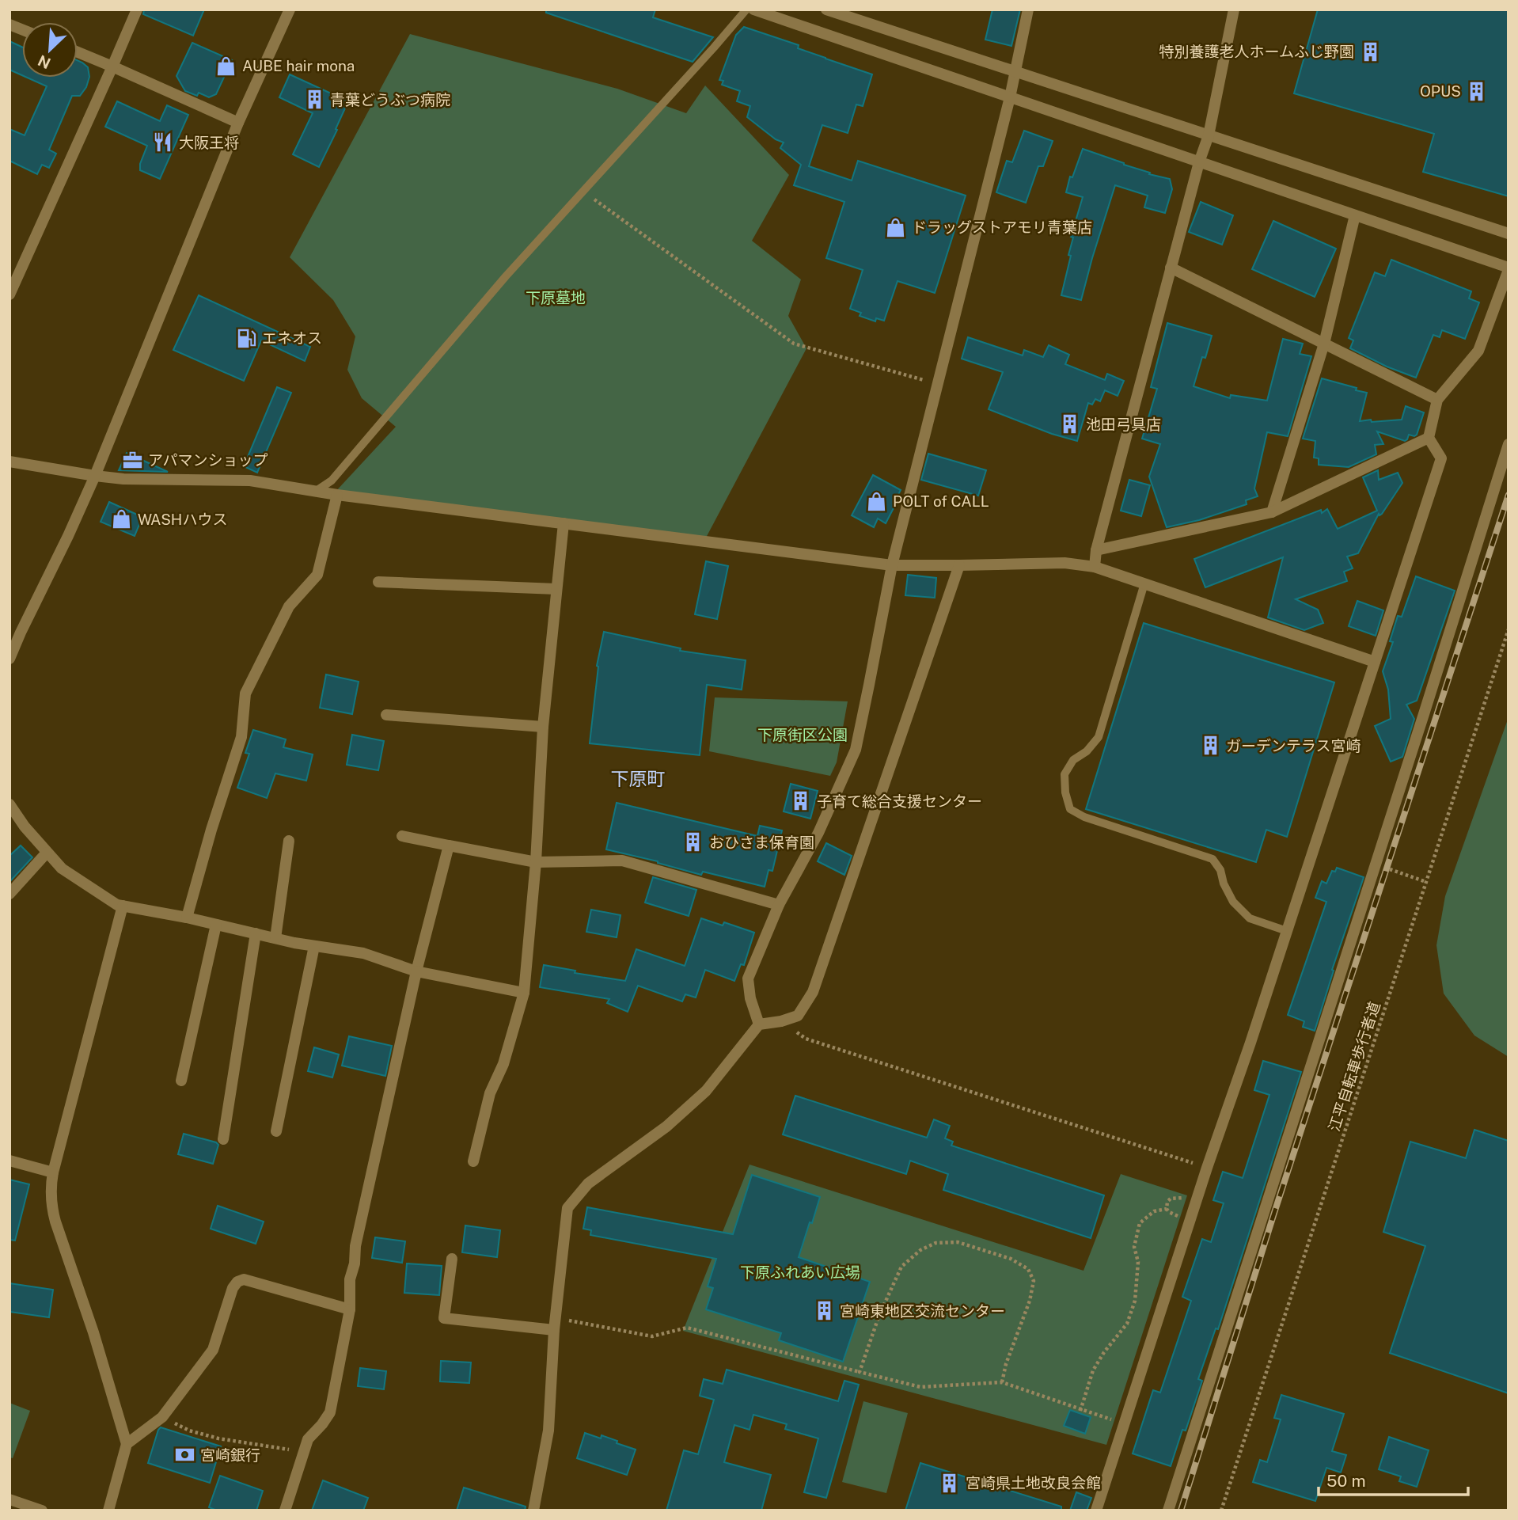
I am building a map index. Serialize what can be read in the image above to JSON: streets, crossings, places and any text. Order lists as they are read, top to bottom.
{
  "streets": {
    "path": ["江平自転車歩行者道"]
  },
  "districts": ["下原町"],
  "parks": ["下原墓地", "下原街区公園", "下原ふれあい広場"],
  "places": {
    "building": [
      "特別養護老人ホームふじ野園",
      "OPUS",
      "青葉どうぶつ病院",
      "池田弓具店",
      "ガーデンテラス宮崎",
      "子育て総合支援センター",
      "おひさま保育園",
      "宮崎東地区交流センター",
      "宮崎県土地改良会館"
    ],
    "shop": [
      "AUBE hair mona",
      "ドラッグストアモリ青葉店",
      "POLT of CALL",
      "WASHハウス"
    ],
    "restaurant": ["大阪王将"],
    "fuel station": ["エネオス"],
    "office": ["アパマンショップ"],
    "bank": ["宮崎銀行"]
  },
  "scale_bar": "50 m",
  "north": "bottom left"
}
